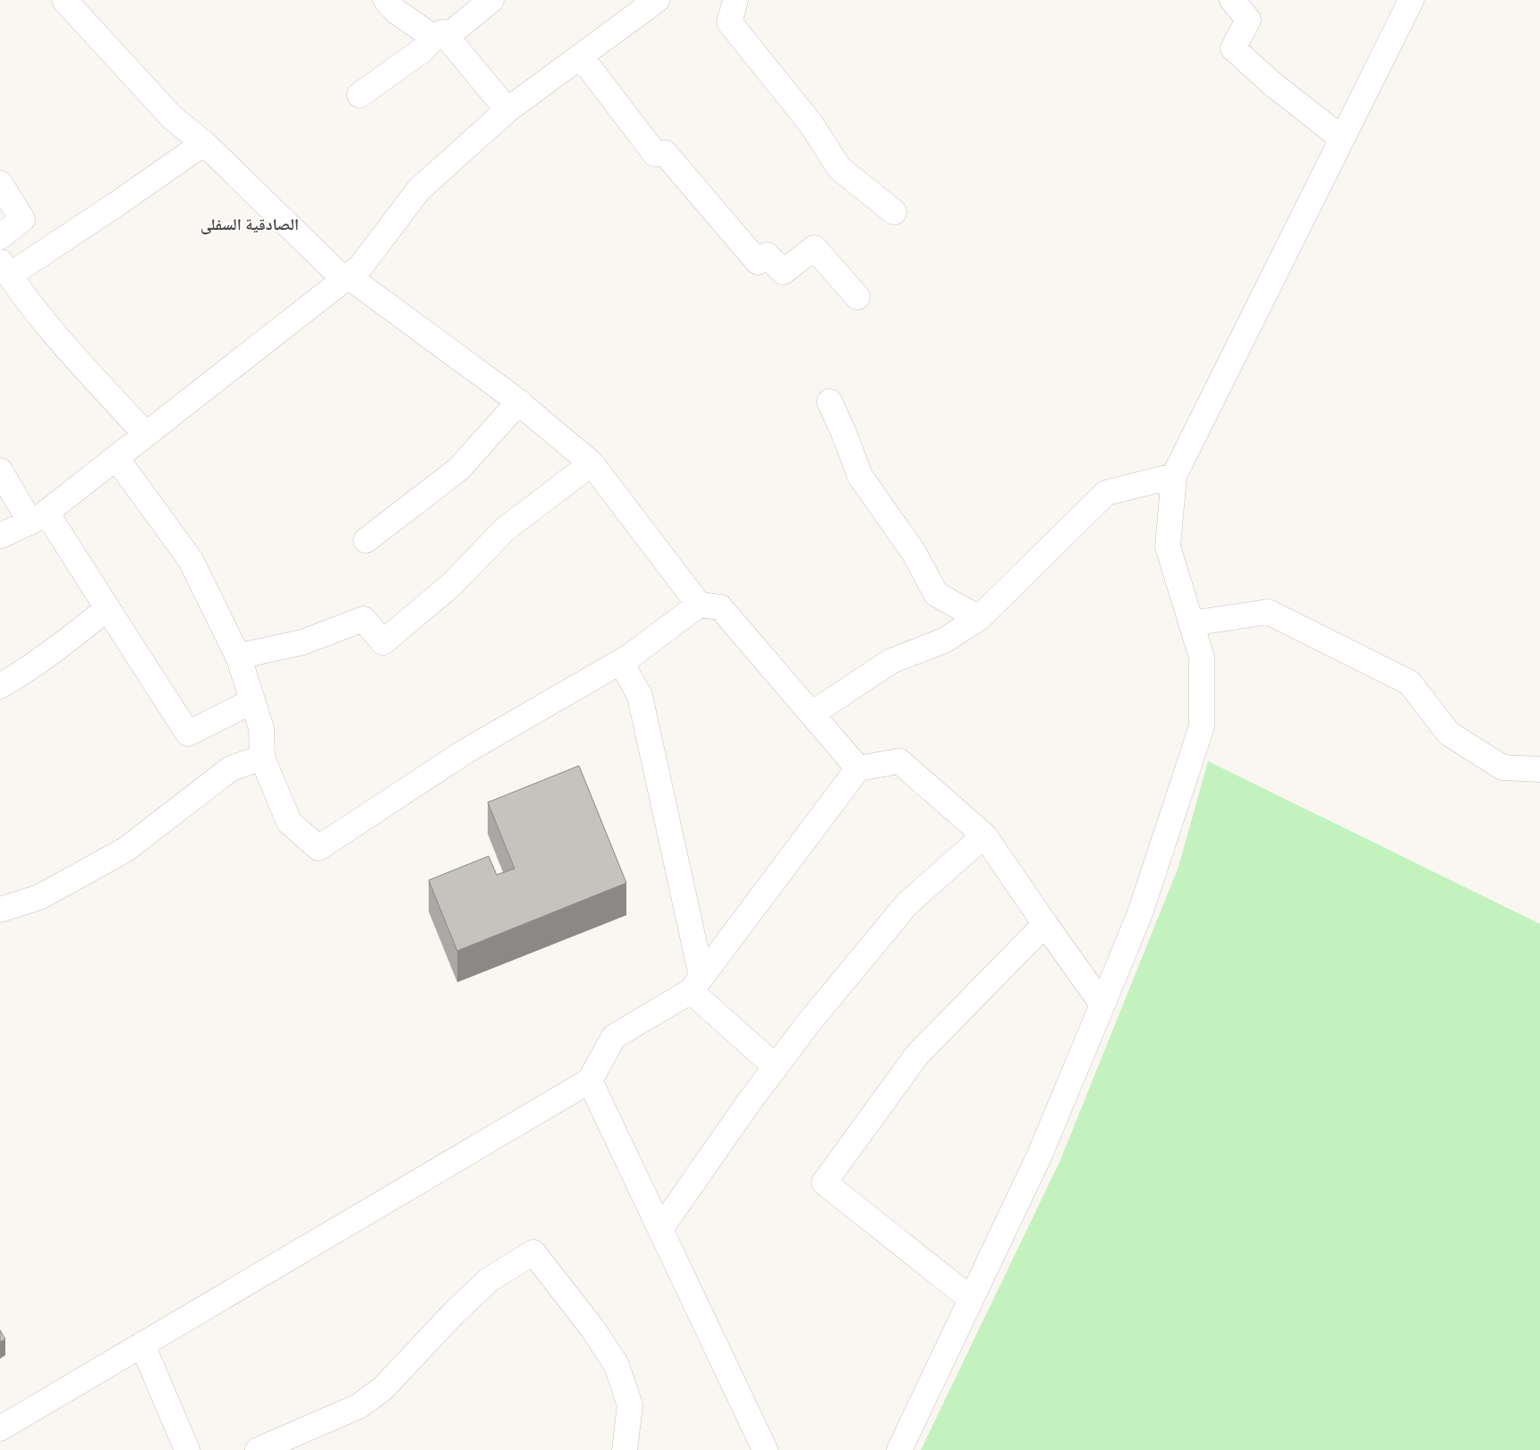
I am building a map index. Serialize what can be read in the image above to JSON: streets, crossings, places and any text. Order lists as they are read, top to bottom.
{
  "districts": ["الصادقية السفلى"]
}
